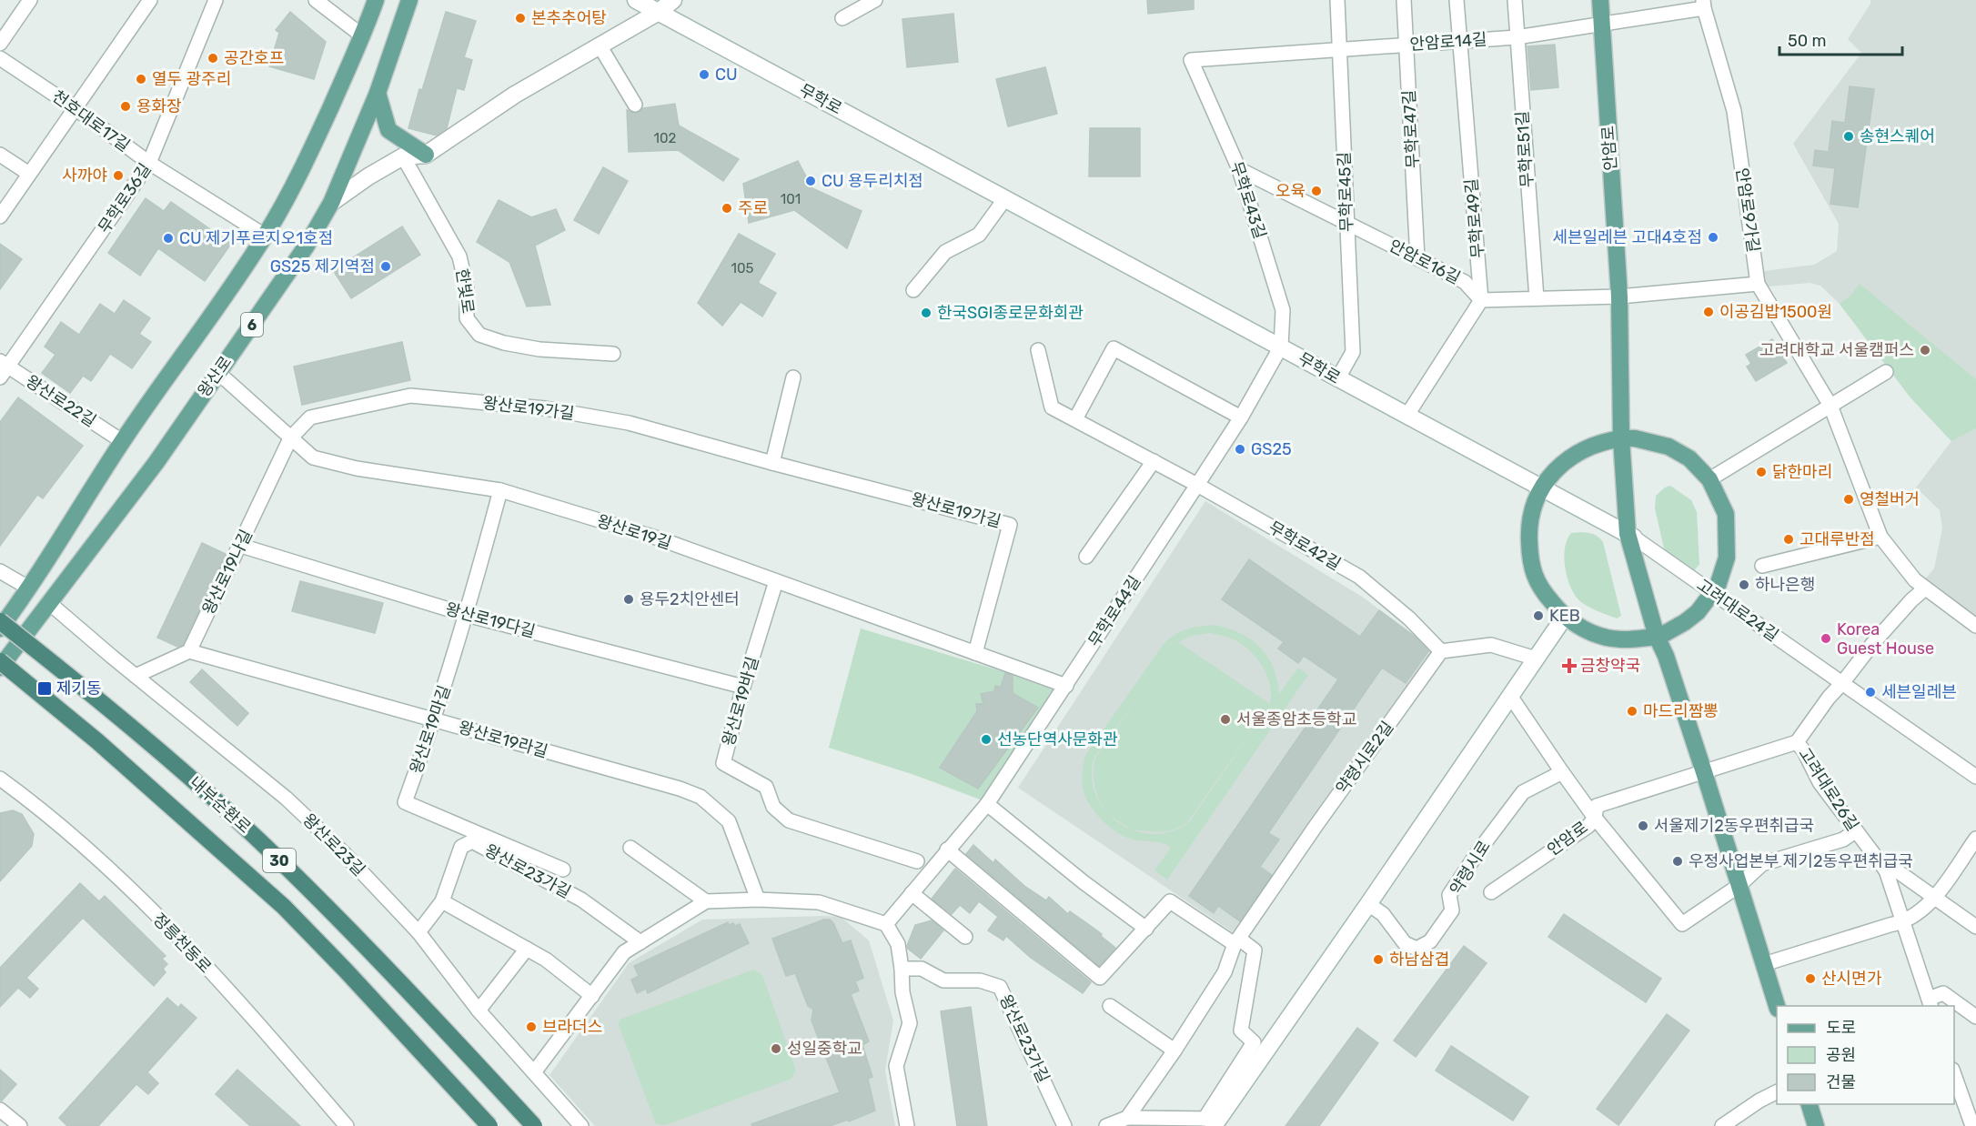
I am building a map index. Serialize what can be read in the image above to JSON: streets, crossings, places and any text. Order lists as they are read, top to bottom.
{
  "streets": {
    "highway": ["내부순환로", "30"],
    "main road": [
      "무학로",
      "안암로",
      "6",
      "왕산로"
    ],
    "street": [
      "안암로14길",
      "천호대로17길",
      "무학로47길",
      "무학로51길",
      "무학로45길",
      "무학로36길",
      "무학로43길",
      "안암로9가길",
      "무학로49길",
      "안암로16길",
      "한빛로",
      "왕산로22길",
      "왕산로19가길",
      "왕산로19길",
      "무학로42길",
      "왕산로19나길",
      "고려대로24길",
      "무학로44길",
      "왕산로19다길",
      "왕산로19바길",
      "왕산로19마길",
      "왕산로19라길",
      "약령시로2길",
      "고려대로26길",
      "왕산로23길",
      "약령시로",
      "왕산로23가길",
      "정릉천동로"
    ]
  },
  "crossings": [
    ["안암로14길", "무학로47길"],
    ["안암로14길", "안암로"],
    ["안암로14길", "무학로51길"],
    ["안암로14길", "무학로45길"],
    ["안암로14길", "무학로43길"],
    ["안암로14길", "안암로9가길"],
    ["안암로14길", "무학로49길"],
    ["무학로", "안암로"],
    ["무학로", "무학로45길"],
    ["무학로", "무학로43길"],
    ["무학로", "고려대로24길"],
    ["무학로", "무학로44길"],
    ["천호대로17길", "무학로36길"],
    ["천호대로17길", "6"],
    ["무학로47길", "안암로16길"],
    ["안암로", "고려대로24길"],
    ["안암로", "고려대로26길"],
    ["무학로45길", "안암로16길"],
    ["무학로36길", "왕산로22길"],
    ["무학로43길", "안암로16길"],
    ["무학로43길", "무학로44길"],
    ["무학로49길", "안암로16길"],
    ["6", "왕산로22길"],
    ["왕산로", "왕산로19길"],
    ["왕산로", "왕산로23길"],
    ["왕산로19가길", "왕산로19길"],
    ["왕산로19가길", "왕산로19나길"],
    ["왕산로19길", "왕산로19나길"],
    ["왕산로19길", "무학로44길"],
    ["왕산로19길", "왕산로19바길"],
    ["왕산로19길", "왕산로19마길"],
    ["무학로42길", "무학로44길"],
    ["무학로42길", "약령시로2길"],
    ["왕산로19나길", "왕산로19다길"],
    ["왕산로19나길", "왕산로19라길"],
    ["고려대로24길", "고려대로26길"],
    ["왕산로19다길", "왕산로19바길"],
    ["왕산로19다길", "왕산로19마길"],
    ["왕산로19마길", "왕산로19라길"],
    ["왕산로23길", "왕산로23가길"]
  ],
  "places": {
    "other": [
      "본추추어탕",
      "공간호프",
      "CU",
      "열두 광주리",
      "용화장",
      "송현스퀘어",
      "사까야",
      "CU 용두리치점",
      "오육",
      "주로",
      "세븐일레븐 고대4호점",
      "CU 제기푸르지오1호점",
      "GS25 제기역점",
      "이공김밥1500원",
      "한국SGI종로문화회관",
      "고려대학교 서울캠퍼스",
      "GS25",
      "닭한마리",
      "영철버거",
      "고대루반점",
      "하나은행",
      "용두2치안센터",
      "KEB",
      "Korea Guest House",
      "세븐일레븐",
      "마드리짬뽕",
      "서울종암초등학교",
      "선농단역사문화관",
      "서울제기2동우편취급국",
      "우정사업본부 제기2동우편취급국",
      "하남삼겹",
      "산시면가",
      "브라더스",
      "성일중학교"
    ],
    "health": ["금창약국"],
    "transit": ["제기동"]
  },
  "house_numbers": ["102", "101", "105"],
  "legend": ["도로", "공원", "건물"],
  "scale_bar": "50 m"
}
